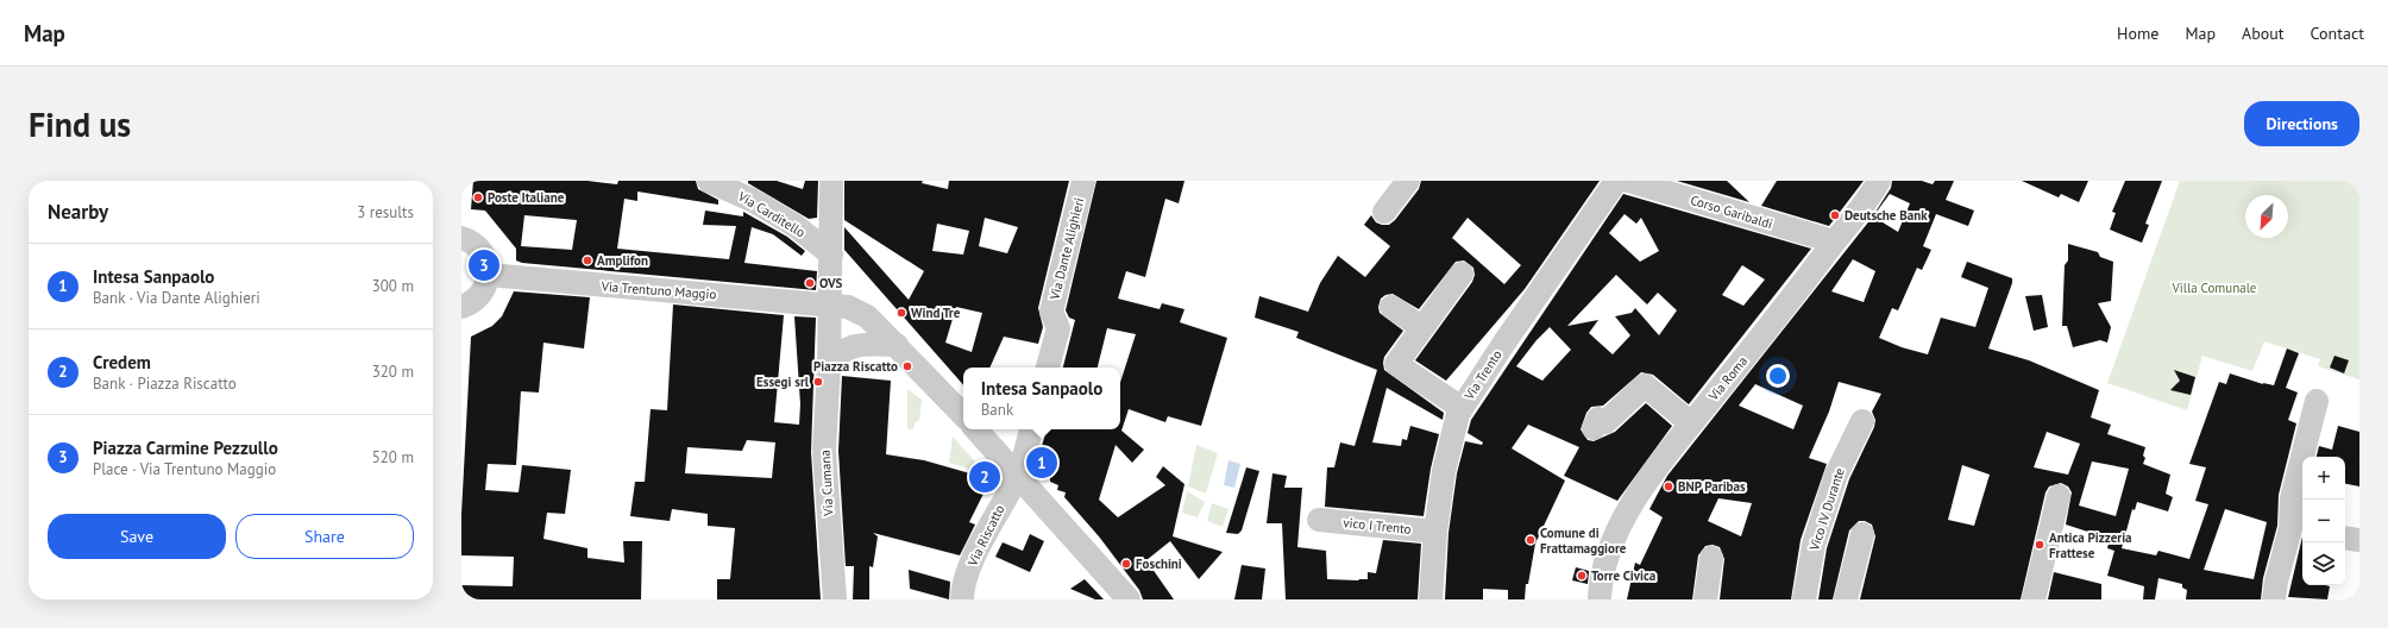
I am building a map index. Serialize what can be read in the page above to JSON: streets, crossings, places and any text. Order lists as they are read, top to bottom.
{
  "streets": {
    "street": [
      "Corso Garibaldi",
      "Via Carditello",
      "Via Dante Alighieri",
      "Via Trentuno Maggio",
      "Via Trento",
      "Via Roma",
      "Via Cumana",
      "Vico IV Durante",
      "vico I Trento",
      "Via Riscatto"
    ]
  },
  "crossings": [
    ["Corso Garibaldi", "Via Roma"],
    ["Via Trento", "vico I Trento"]
  ],
  "parks": ["Villa Comunale"],
  "places": [
    "Poste Italiane",
    "Deutsche Bank",
    "Amplifon",
    "OVS",
    "Wind Tre",
    "Piazza Riscatto",
    "Essegi srl",
    "BNP Paribas",
    "Comune di Frattamaggiore",
    "Antica Pizzeria Frattese",
    "Foschini",
    "Torre Civica"
  ],
  "north": "bottom left",
  "page": {
    "header": "Map",
    "nav": [
      "Home",
      "Map",
      "About",
      "Contact"
    ],
    "buttons": [
      "Directions",
      ["Save", "Share"]
    ],
    "title": "Find us",
    "heading": ["Nearby", "3 results"],
    "list": [
      {
        "mark": "1",
        "name": "Intesa Sanpaolo",
        "note": "Bank · Via Dante Alighieri",
        "value": "300 m"
      },
      {
        "mark": "2",
        "name": "Credem",
        "note": "Bank · Piazza Riscatto",
        "value": "320 m"
      },
      {
        "mark": "3",
        "name": "Piazza Carmine Pezzullo",
        "note": "Place · Via Trentuno Maggio",
        "value": "520 m"
      }
    ],
    "pins": ["3", "1", "2"],
    "popup": ["Intesa Sanpaolo", "Bank"],
    "map_buttons": ["+", "−"]
  }
}
